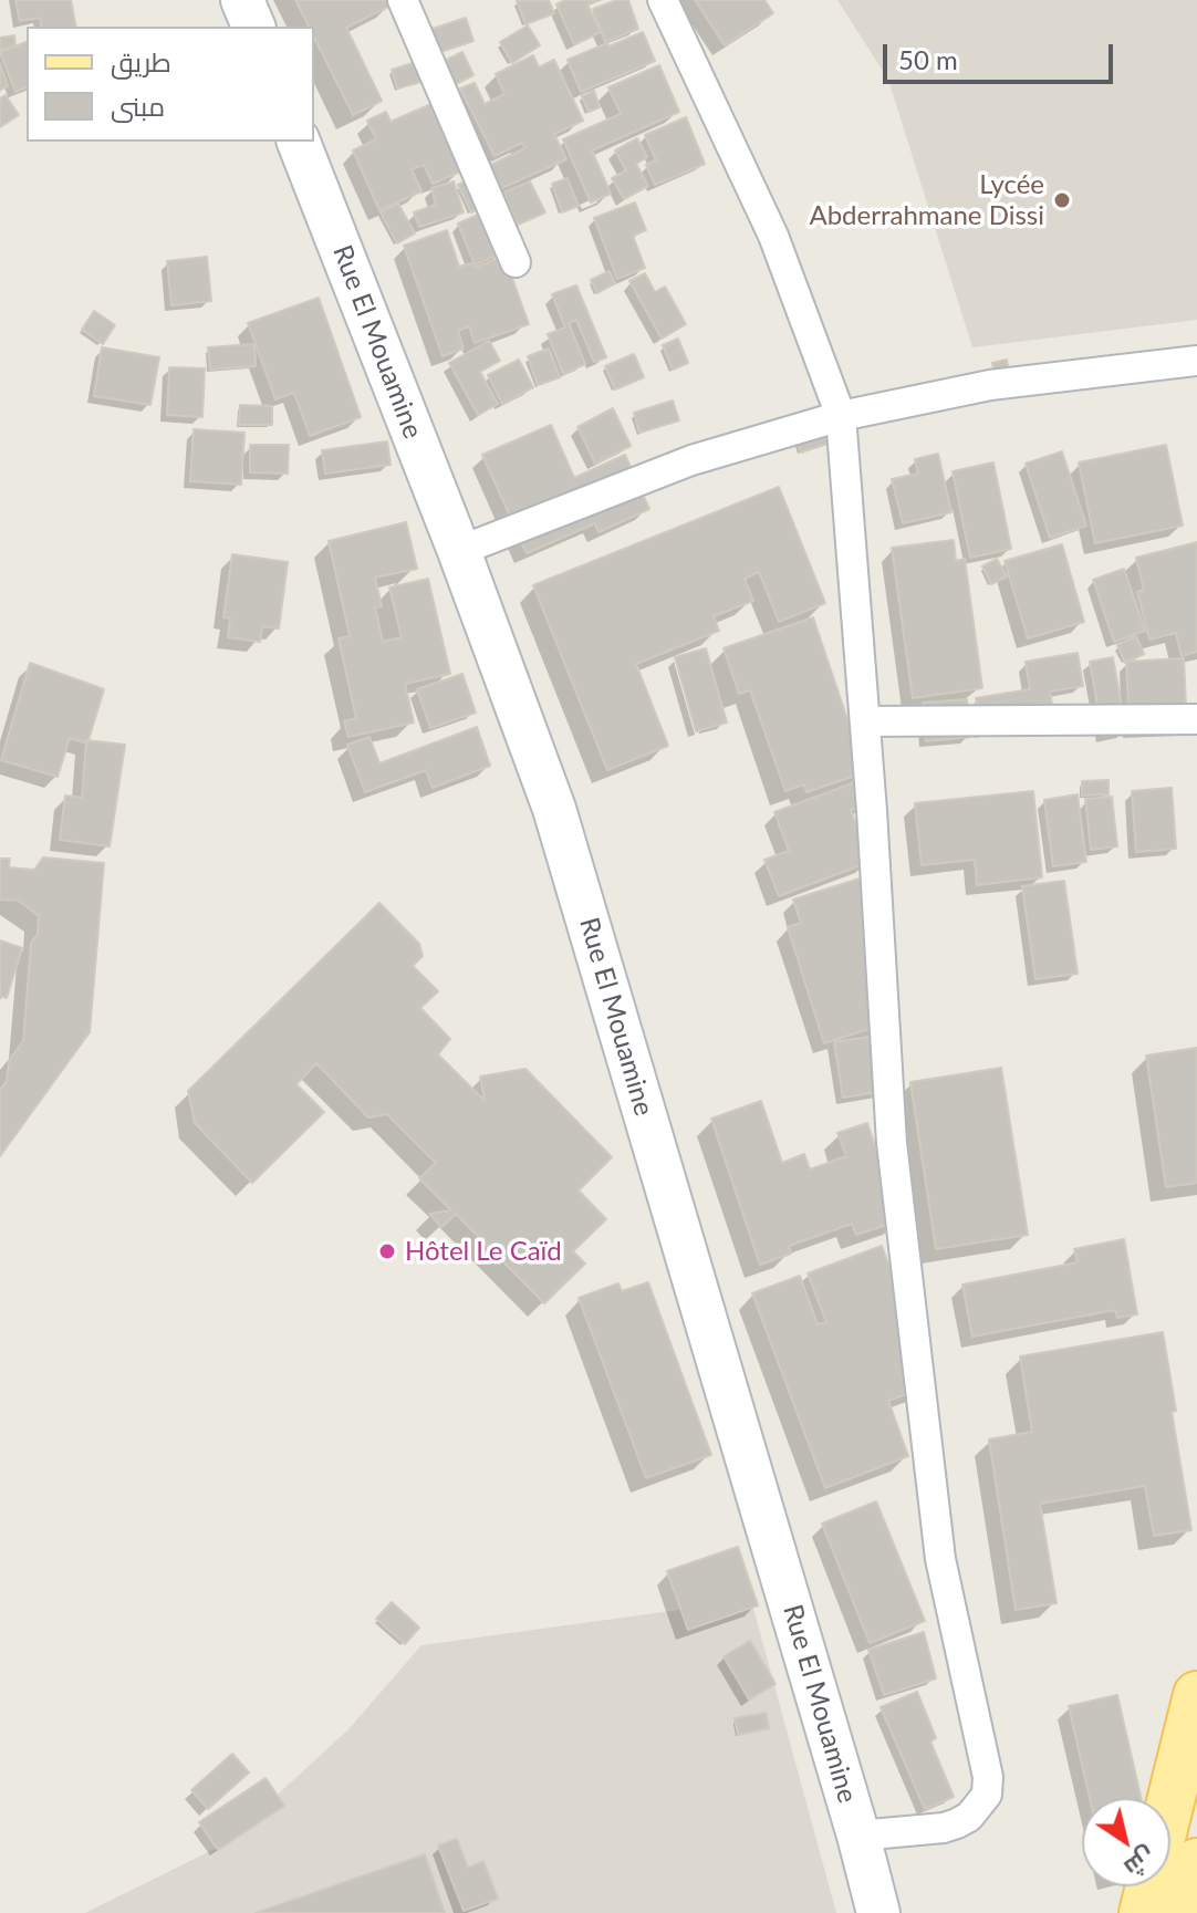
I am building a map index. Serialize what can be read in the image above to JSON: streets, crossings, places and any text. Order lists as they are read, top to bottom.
{
  "streets": {
    "main road": ["Rue El Mouamine"]
  },
  "places": ["Lycée Abderrahmane Dissi", "Hôtel Le Caïd"],
  "legend": ["طريق", "مبنى"],
  "scale_bar": "50 m",
  "north": "bottom right"
}
